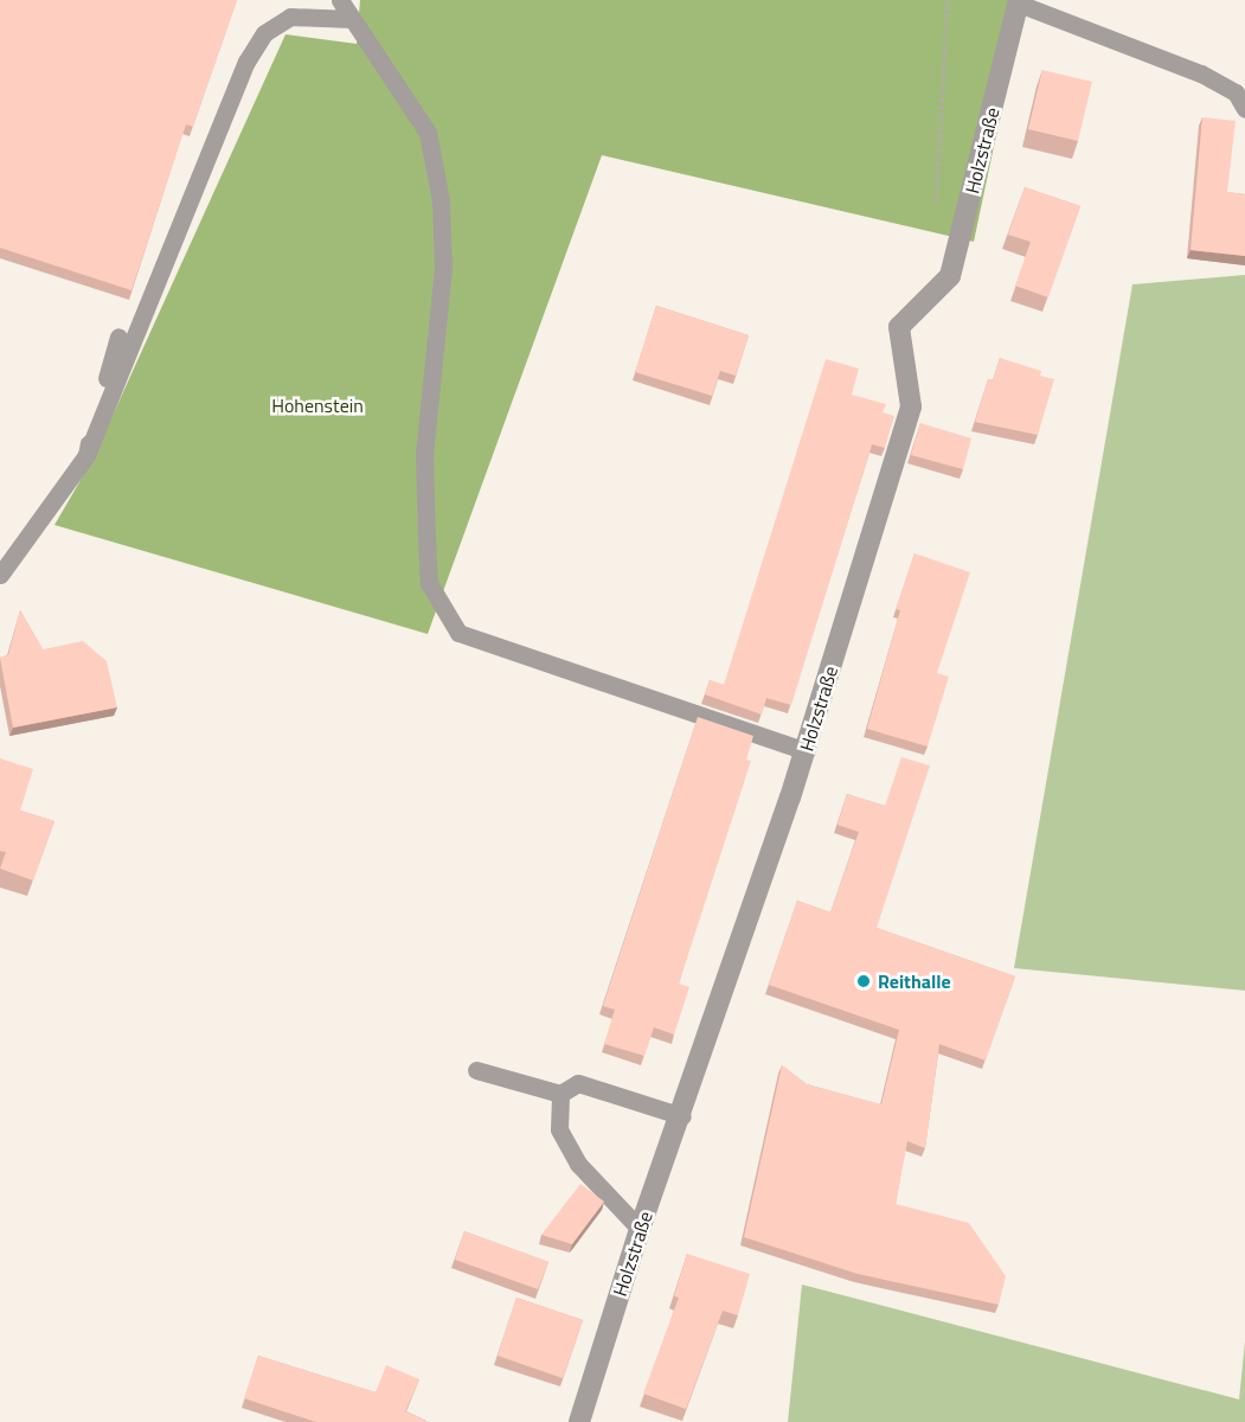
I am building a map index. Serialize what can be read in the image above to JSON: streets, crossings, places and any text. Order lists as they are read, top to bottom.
{
  "streets": {
    "street": ["Holzstraße"]
  },
  "parks": ["Hohenstein"],
  "places": ["Reithalle"]
}
